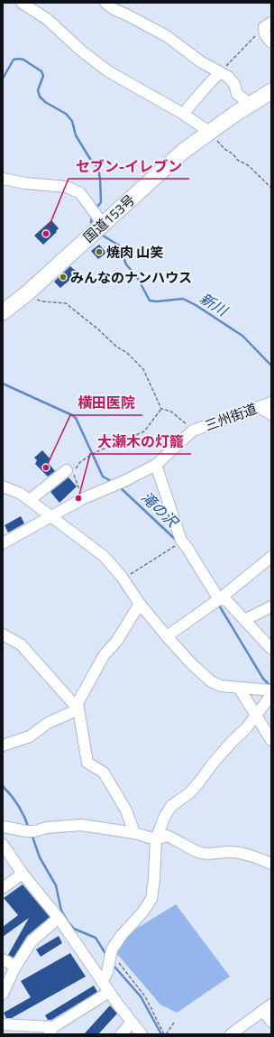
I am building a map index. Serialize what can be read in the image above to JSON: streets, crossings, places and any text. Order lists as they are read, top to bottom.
{
  "streets": {
    "highway": ["国道153号"],
    "street": ["三州街道"]
  },
  "water": ["新川", "滝の沢"],
  "places": [
    "セブン-イレブン",
    "焼肉 山笑",
    "みんなのナンハウス",
    "横田医院",
    "大瀬木の灯籠"
  ]
}
